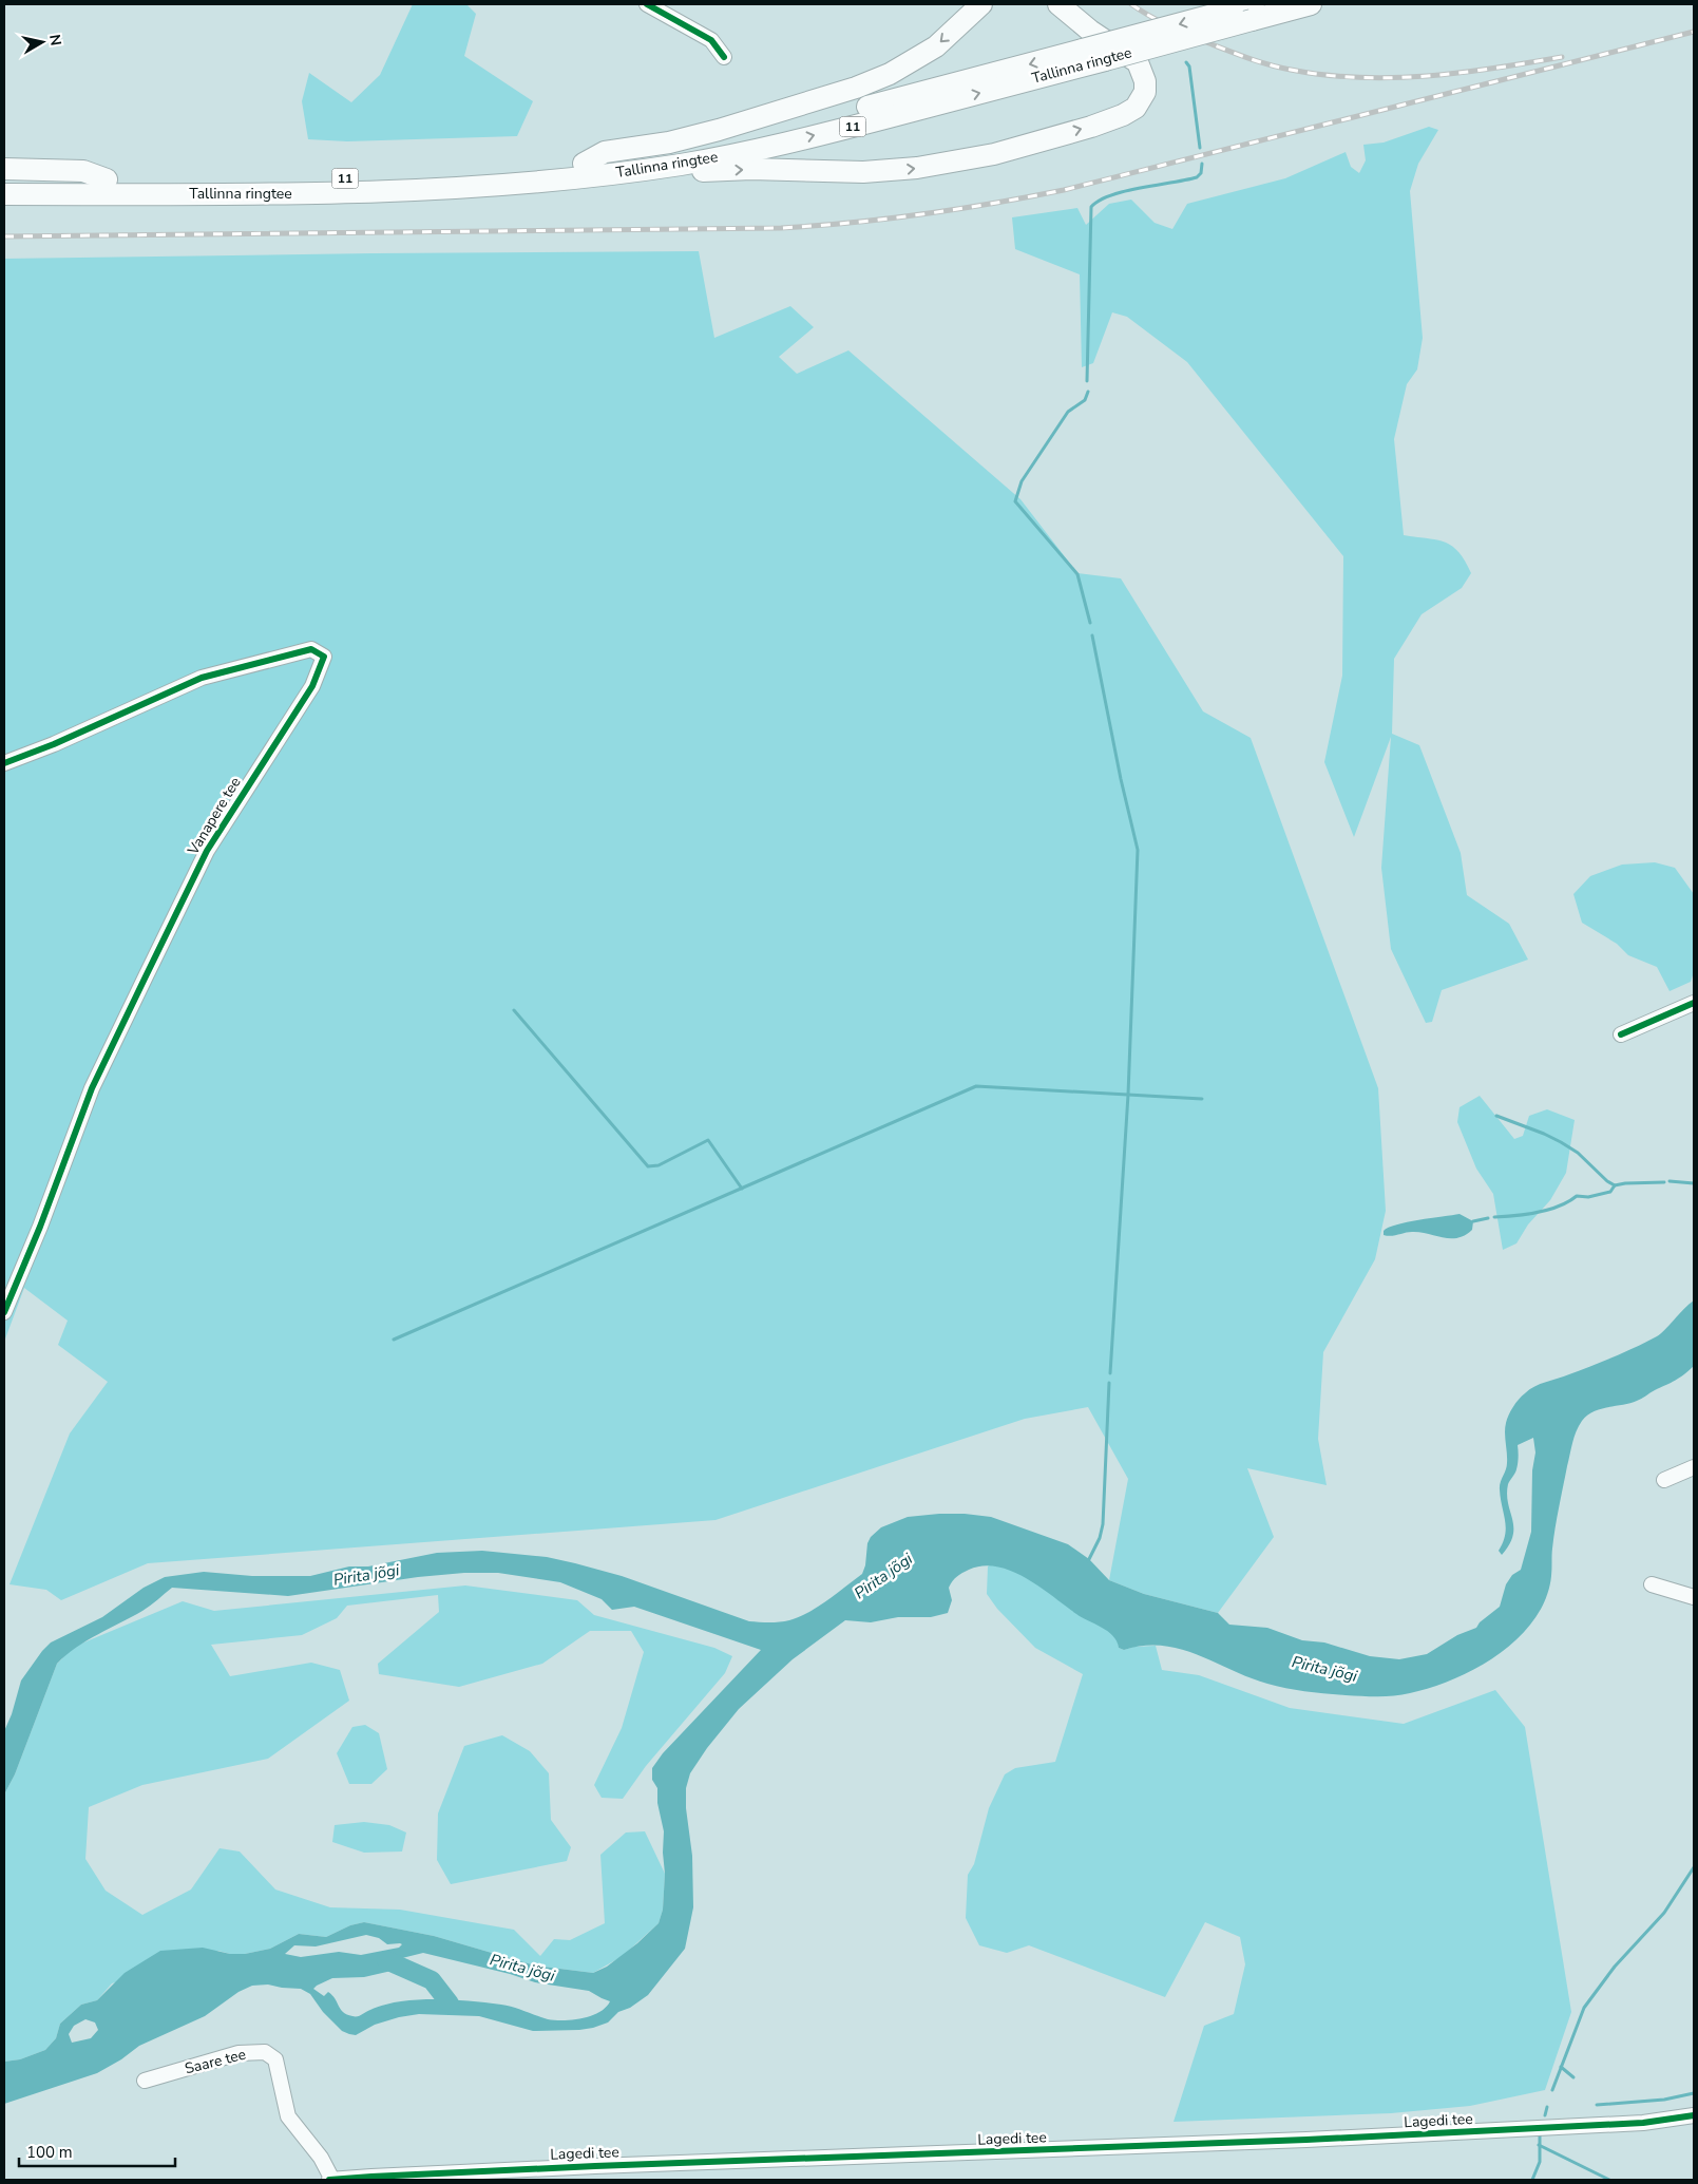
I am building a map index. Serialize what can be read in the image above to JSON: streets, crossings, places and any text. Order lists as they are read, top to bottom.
{
  "streets": {
    "highway": ["Tallinna ringtee", "11"],
    "street": ["Vanapere tee", "Saare tee", "Lagedi tee"]
  },
  "crossings": [
    ["Saare tee", "Lagedi tee"]
  ],
  "water": ["Pirita jõgi"],
  "scale_bar": "100 m",
  "north": "right"
}
